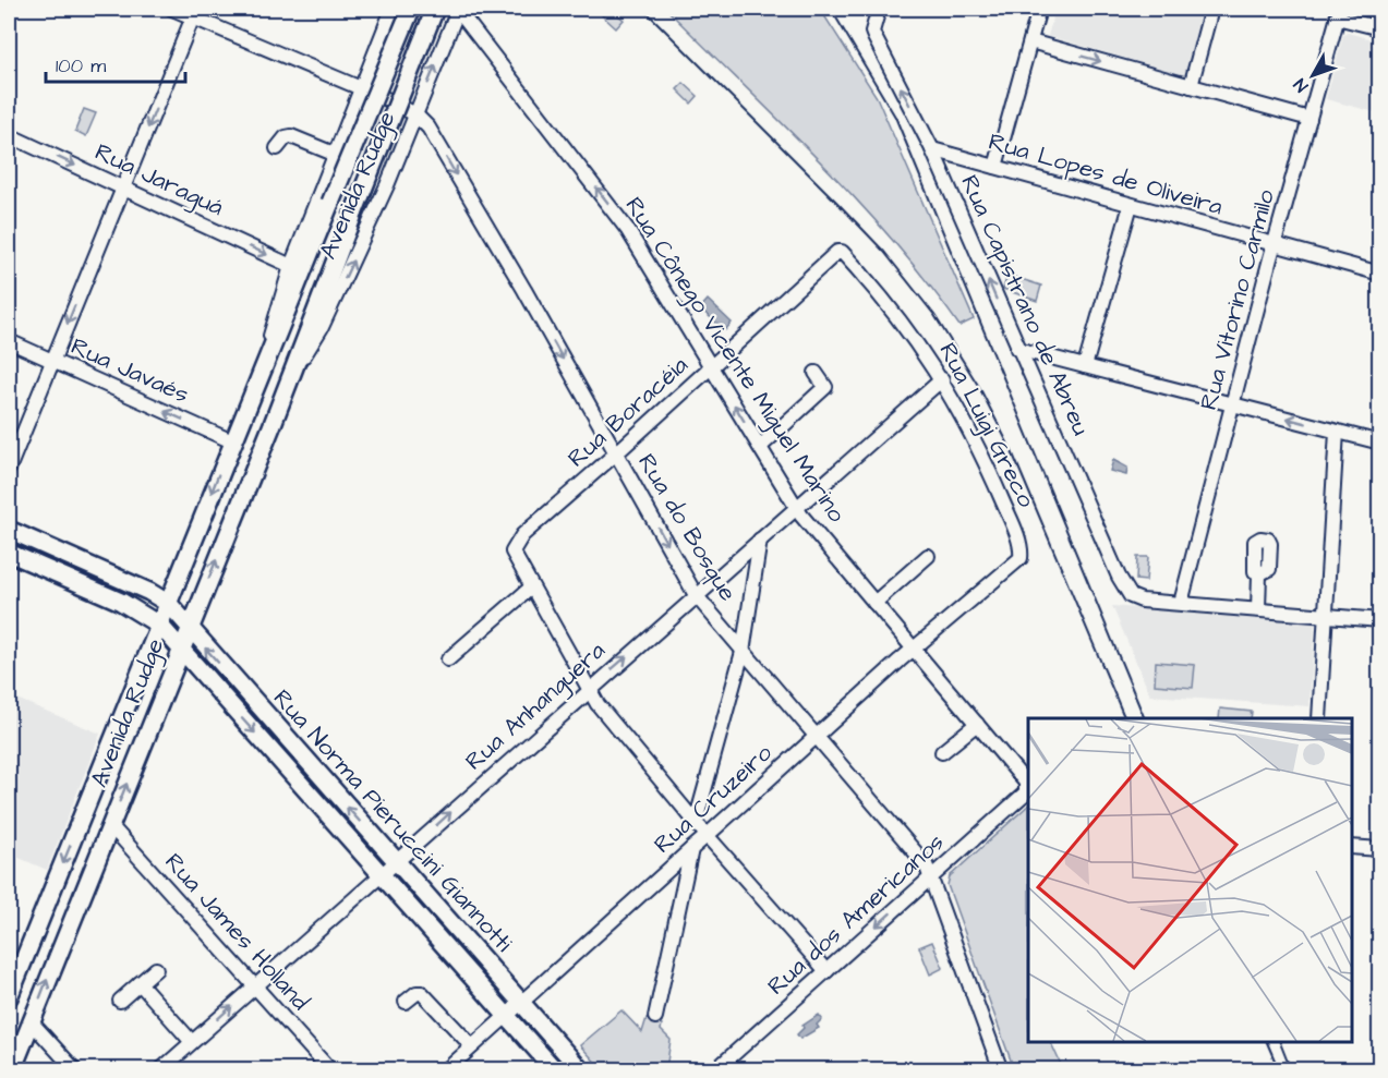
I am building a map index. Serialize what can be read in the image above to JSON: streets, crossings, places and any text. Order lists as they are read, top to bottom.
{
  "streets": {
    "main road": ["Avenida Rudge", "Rua Norma Pieruccini Giannotti"],
    "street": [
      "Rua Lopes de Oliveira",
      "Rua Jaraguá",
      "Rua Vitorino Carmilo",
      "Rua Capistrano de Abreu",
      "Rua Cônego Vicente Miguel Marino",
      "Rua Javaés",
      "Rua Boracéia",
      "Rua Luigi Greco",
      "Rua do Bosque",
      "Rua Anhanguera",
      "Rua Cruzeiro",
      "Rua dos Americanos",
      "Rua James Holland"
    ]
  },
  "crossings": [
    ["Rua Lopes de Oliveira", "Rua Vitorino Carmilo"],
    ["Rua Lopes de Oliveira", "Rua Capistrano de Abreu"],
    ["Rua Jaraguá", "Avenida Rudge"],
    ["Avenida Rudge", "Rua Cônego Vicente Miguel Marino"],
    ["Avenida Rudge", "Rua Javaés"],
    ["Avenida Rudge", "Rua do Bosque"],
    ["Avenida Rudge", "Rua Norma Pieruccini Giannotti"],
    ["Avenida Rudge", "Rua James Holland"],
    ["Rua Vitorino Carmilo", "Rua Capistrano de Abreu"],
    ["Rua Cônego Vicente Miguel Marino", "Rua Boracéia"],
    ["Rua Cônego Vicente Miguel Marino", "Rua Anhanguera"],
    ["Rua Cônego Vicente Miguel Marino", "Rua Cruzeiro"],
    ["Rua Cônego Vicente Miguel Marino", "Rua dos Americanos"],
    ["Rua Boracéia", "Rua Luigi Greco"],
    ["Rua Boracéia", "Rua do Bosque"],
    ["Rua Luigi Greco", "Rua Anhanguera"],
    ["Rua Luigi Greco", "Rua Cruzeiro"],
    ["Rua do Bosque", "Rua Anhanguera"],
    ["Rua do Bosque", "Rua Cruzeiro"],
    ["Rua do Bosque", "Rua dos Americanos"],
    ["Rua Anhanguera", "Rua Norma Pieruccini Giannotti"],
    ["Rua Anhanguera", "Rua James Holland"],
    ["Rua Cruzeiro", "Rua Norma Pieruccini Giannotti"]
  ],
  "one_way": [
    "Rua Jaraguá",
    "Rua Capistrano de Abreu",
    "Rua Cônego Vicente Miguel Marino",
    "Rua Javaés",
    "Rua do Bosque",
    "Rua Anhanguera"
  ],
  "scale_bar": "100 m",
  "north": "bottom left"
}
